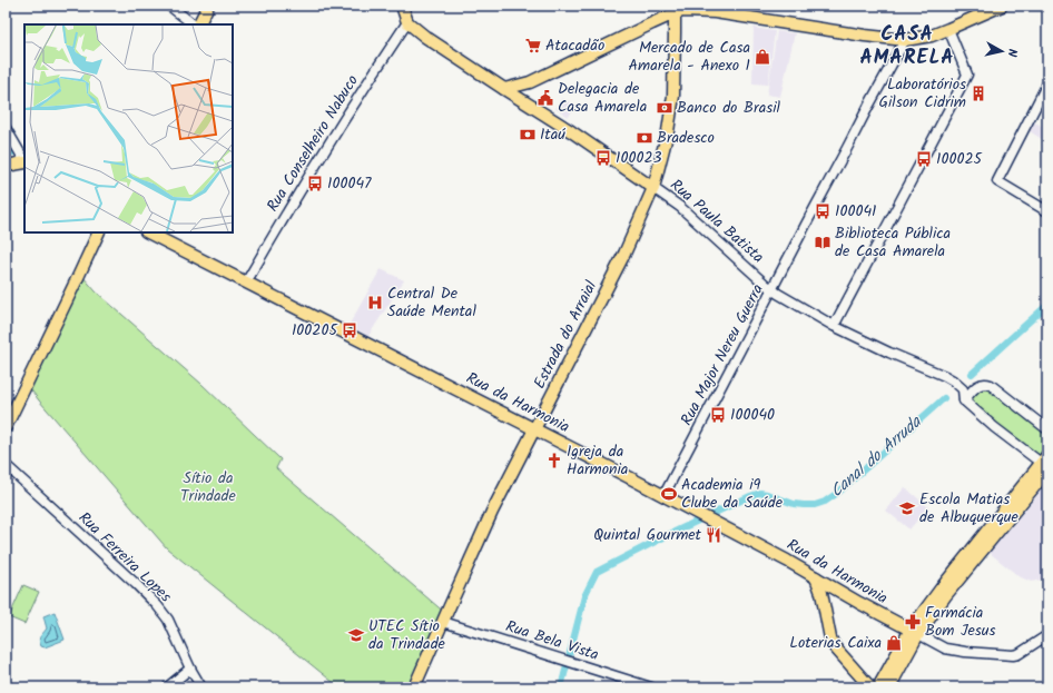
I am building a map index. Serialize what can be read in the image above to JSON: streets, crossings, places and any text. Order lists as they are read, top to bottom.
{
  "streets": {
    "main road": ["Rua Paula Batista", "Estrada do Arraial", "Rua da Harmonia"],
    "street": [
      "Rua Conselheiro Nabuco",
      "Rua Major Nereu Guerra",
      "Rua Ferreira Lopes",
      "Rua Bela Vista"
    ]
  },
  "crossings": [
    ["Rua Conselheiro Nabuco", "Rua Paula Batista"],
    ["Rua Conselheiro Nabuco", "Rua da Harmonia"],
    ["Rua Paula Batista", "Estrada do Arraial"],
    ["Rua Paula Batista", "Rua Major Nereu Guerra"],
    ["Estrada do Arraial", "Rua da Harmonia"],
    ["Estrada do Arraial", "Rua Bela Vista"],
    ["Rua Major Nereu Guerra", "Rua da Harmonia"]
  ],
  "districts": ["CASA AMARELA"],
  "water": ["Canal do Arruda"],
  "parks": ["Sítio da Trindade"],
  "places": {
    "supermarket": ["Atacadão"],
    "shop": ["Mercado de Casa Amarela - Anexo 1", "Loterias Caixa"],
    "building": ["Laboratórios Gilson Cidrim"],
    "public building": ["Delegacia de Casa Amarela"],
    "bank": ["Banco do Brasil", "Itaú", "Bradesco"],
    "bus stop": [
      "100023",
      "100025",
      "100047",
      "100041",
      "100205",
      "100040"
    ],
    "library": ["Biblioteca Pública de Casa Amarela"],
    "hospital": ["Central De Saúde Mental"],
    "church": ["Igreja da Harmonia"],
    "sports": ["Academia i9 Clube da Saúde"],
    "school or university": ["Escola Matias de Albuquerque", "UTEC Sítio da Trindade"],
    "restaurant": ["Quintal Gourmet"],
    "pharmacy": ["Farmácia Bom Jesus"]
  },
  "north": "right"
}
